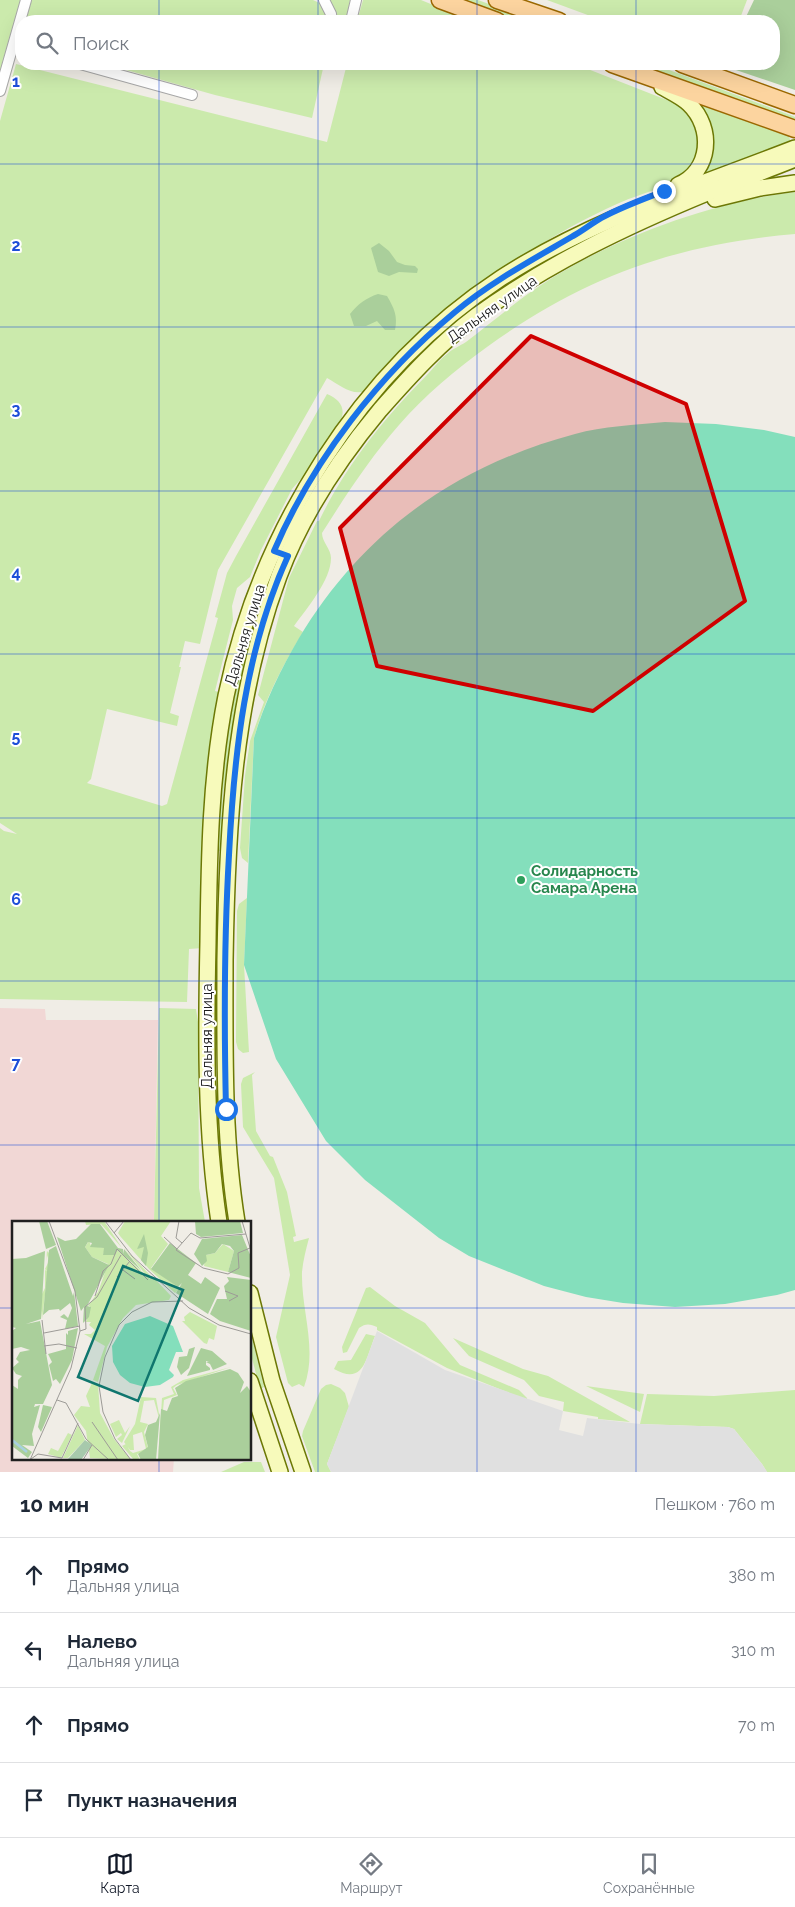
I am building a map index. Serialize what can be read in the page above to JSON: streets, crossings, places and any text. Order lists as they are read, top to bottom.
{
  "streets": {
    "main road": ["Дальняя улица"]
  },
  "places": ["Солидарность Самара Арена"],
  "page": {
    "search": "Поиск",
    "heading": ["10 мин", "Пешком · 760 m"],
    "list": [
      ["Прямо", "Дальняя улица", "380 m"],
      ["Налево", "Дальняя улица", "310 m"],
      ["Прямо", "70 m"],
      "Пункт назначения"
    ],
    "nav": ["Карта", "Маршрут", "Сохранённые"]
  },
  "grid": {
    "rows": [
      "1",
      "2",
      "3",
      "4",
      "5",
      "6",
      "7"
    ]
  }
}
